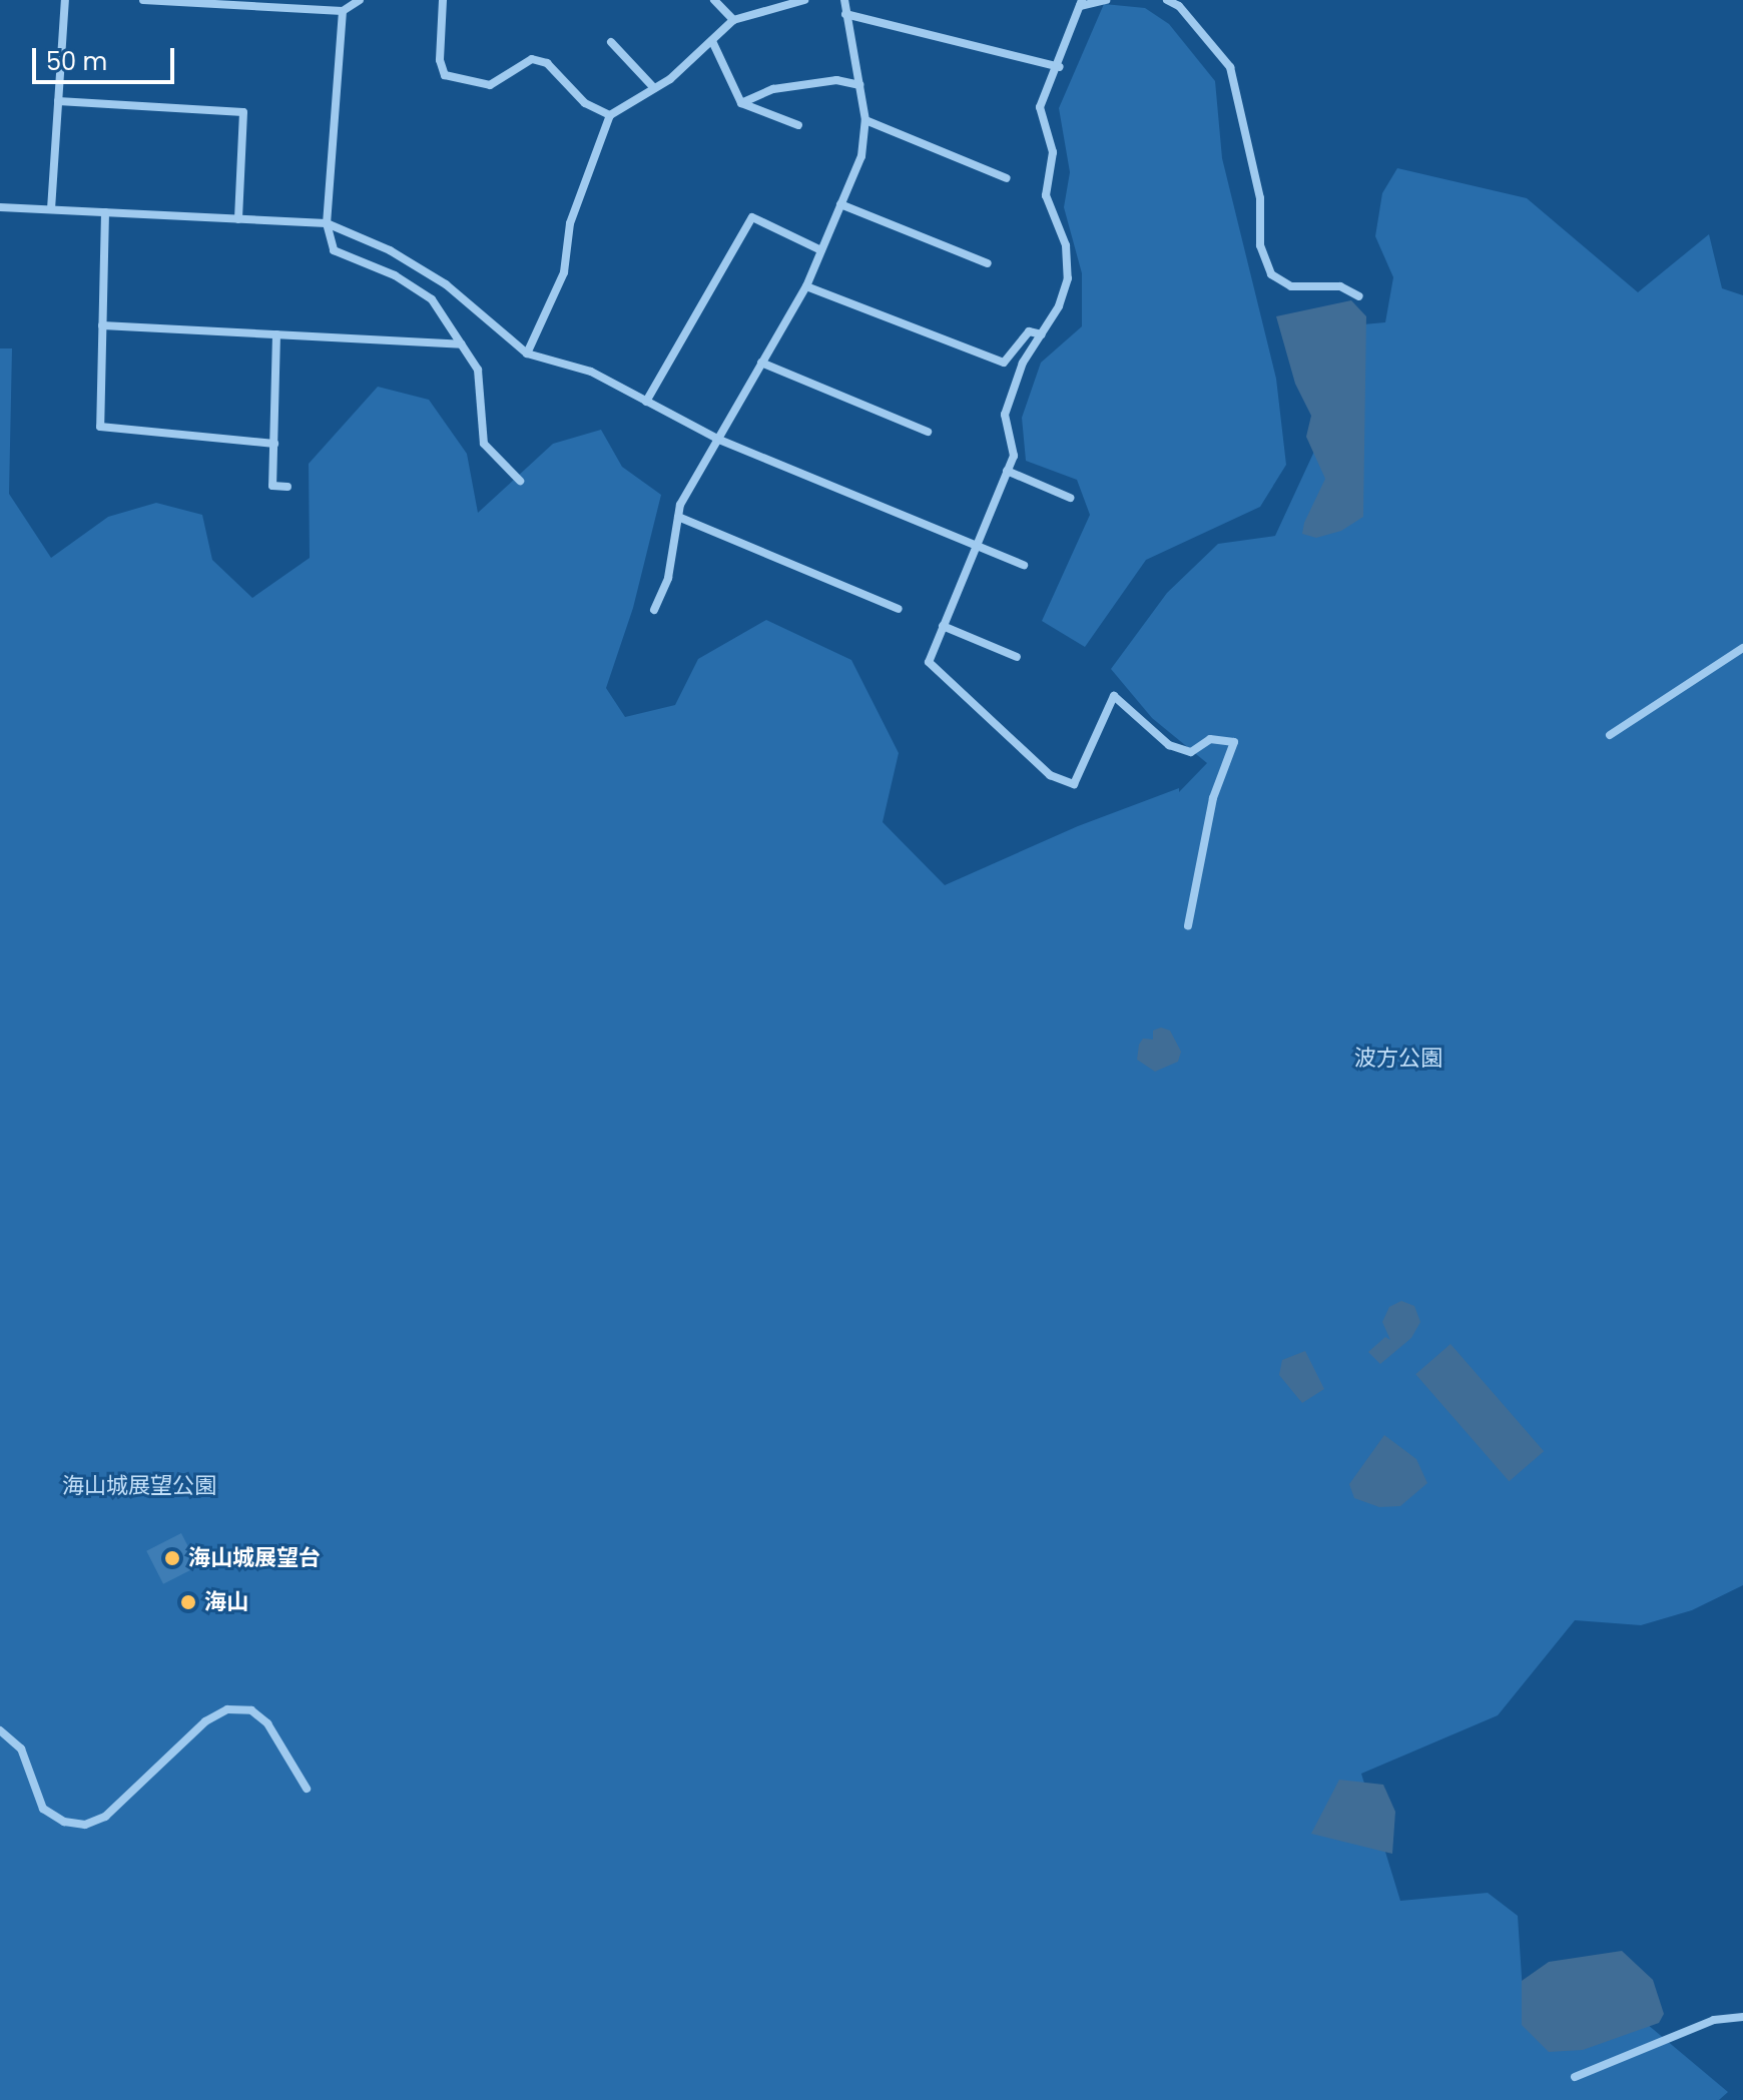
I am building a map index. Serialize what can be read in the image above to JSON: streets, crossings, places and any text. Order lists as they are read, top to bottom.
{
  "parks": ["波方公園", "海山城展望公園"],
  "places": ["海山城展望台", "海山"],
  "scale_bar": "50 m"
}
